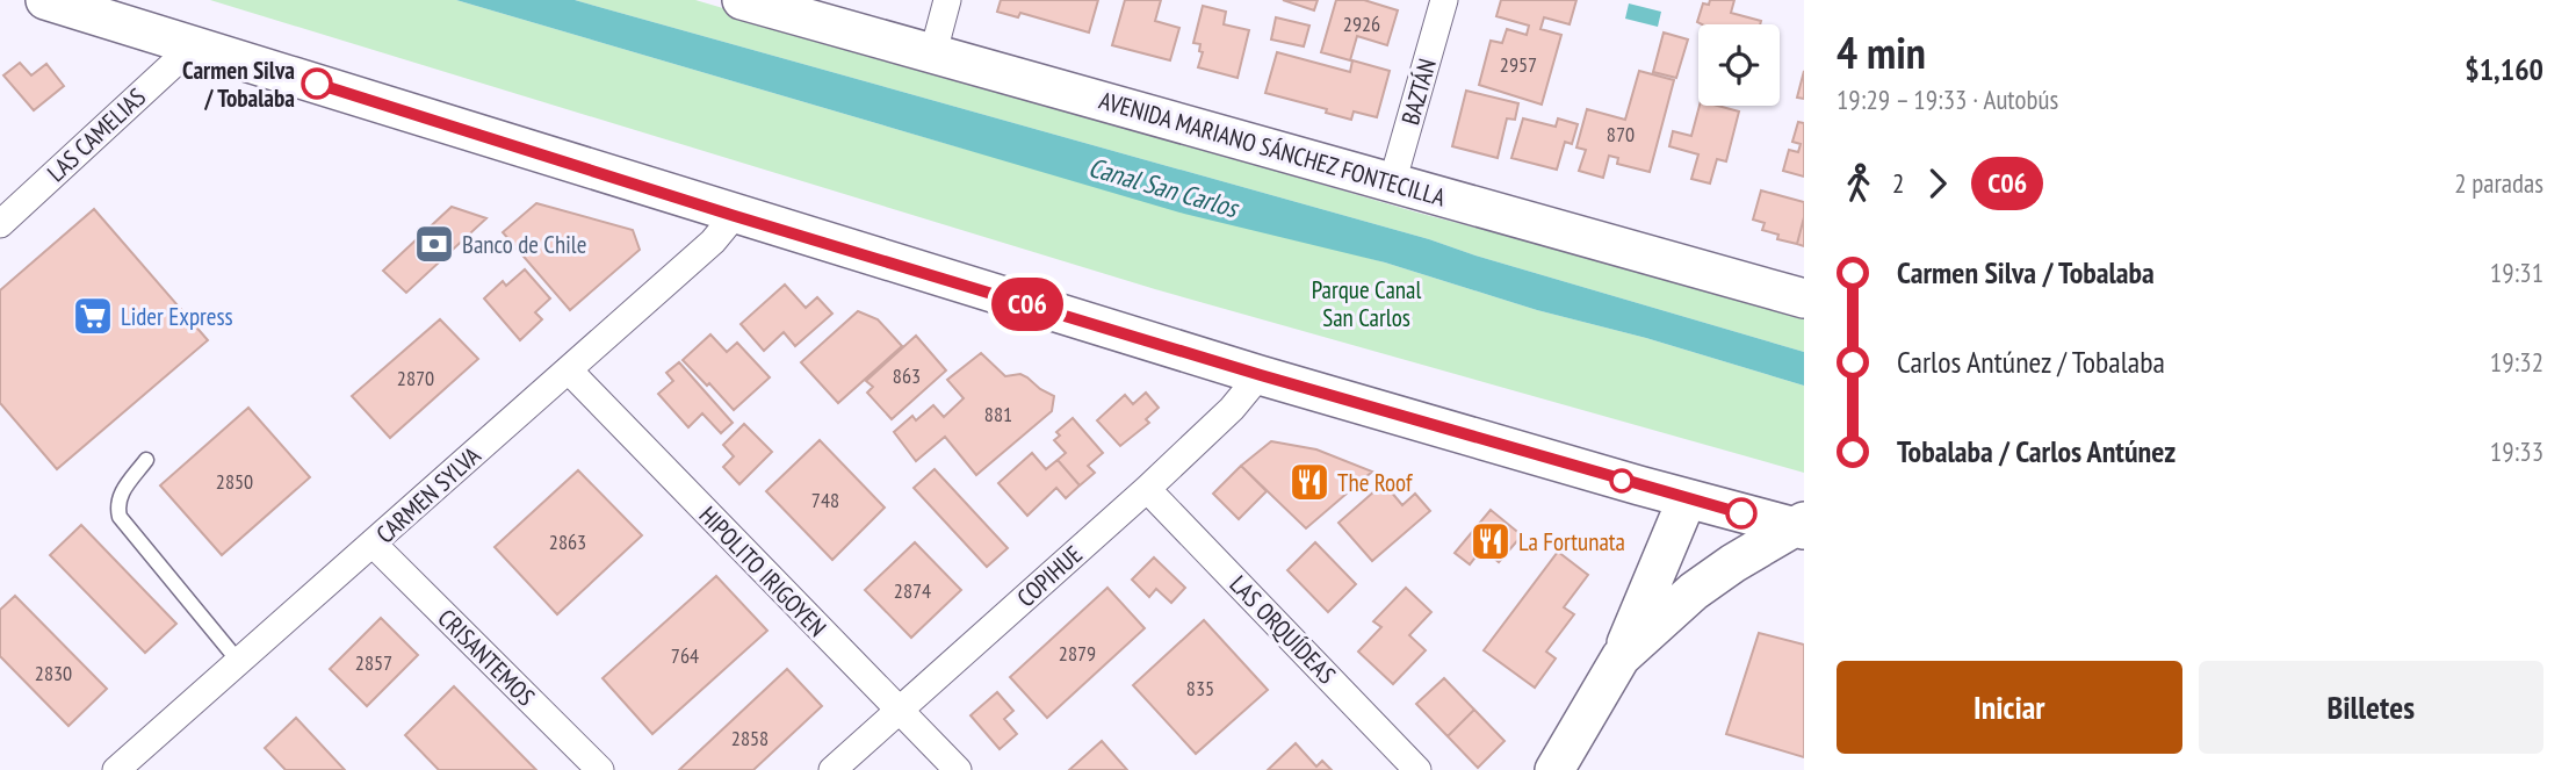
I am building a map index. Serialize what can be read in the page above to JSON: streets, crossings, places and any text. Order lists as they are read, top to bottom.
{
  "streets": {
    "main road": ["AVENIDA MARIANO SÁNCHEZ FONTECILLA"],
    "street": [
      "BAZTÁN",
      "LAS CAMELIAS",
      "CARMEN SYLVA",
      "HIPOLITO IRIGOYEN",
      "COPIHUE",
      "LAS ORQUÍDEAS",
      "CRISANTEMOS"
    ]
  },
  "crossings": [
    ["BAZTÁN", "AVENIDA MARIANO SÁNCHEZ FONTECILLA"],
    ["CARMEN SYLVA", "HIPOLITO IRIGOYEN"],
    ["CARMEN SYLVA", "CRISANTEMOS"],
    ["HIPOLITO IRIGOYEN", "COPIHUE"],
    ["COPIHUE", "LAS ORQUÍDEAS"]
  ],
  "water": ["Canal San Carlos"],
  "parks": ["Parque Canal San Carlos"],
  "places": {
    "other": ["Carmen Silva / Tobalaba"],
    "bank": ["Banco de Chile"],
    "supermarket": ["Lider Express"],
    "restaurant": ["The Roof", "La Fortunata"]
  },
  "lines": ["bus line C06"],
  "house_numbers": [
    "2926",
    "2957",
    "870",
    "863",
    "2870",
    "881",
    "2850",
    "748",
    "2863",
    "2874",
    "2879",
    "764",
    "2857",
    "2830",
    "835",
    "2858"
  ],
  "page": {
    "on_map": "C06",
    "heading": ["4 min", "19:29 – 19:33 · Autobús", "$1,160"],
    "legs": ["2", "C06", "2 paradas"],
    "list": [
      {
        "name": "Carmen Silva / Tobalaba",
        "value": "19:31"
      },
      {
        "name": "Carlos Antúnez / Tobalaba",
        "value": "19:32"
      },
      {
        "name": "Tobalaba / Carlos Antúnez",
        "value": "19:33"
      }
    ],
    "buttons": ["Iniciar", "Billetes"]
  }
}
